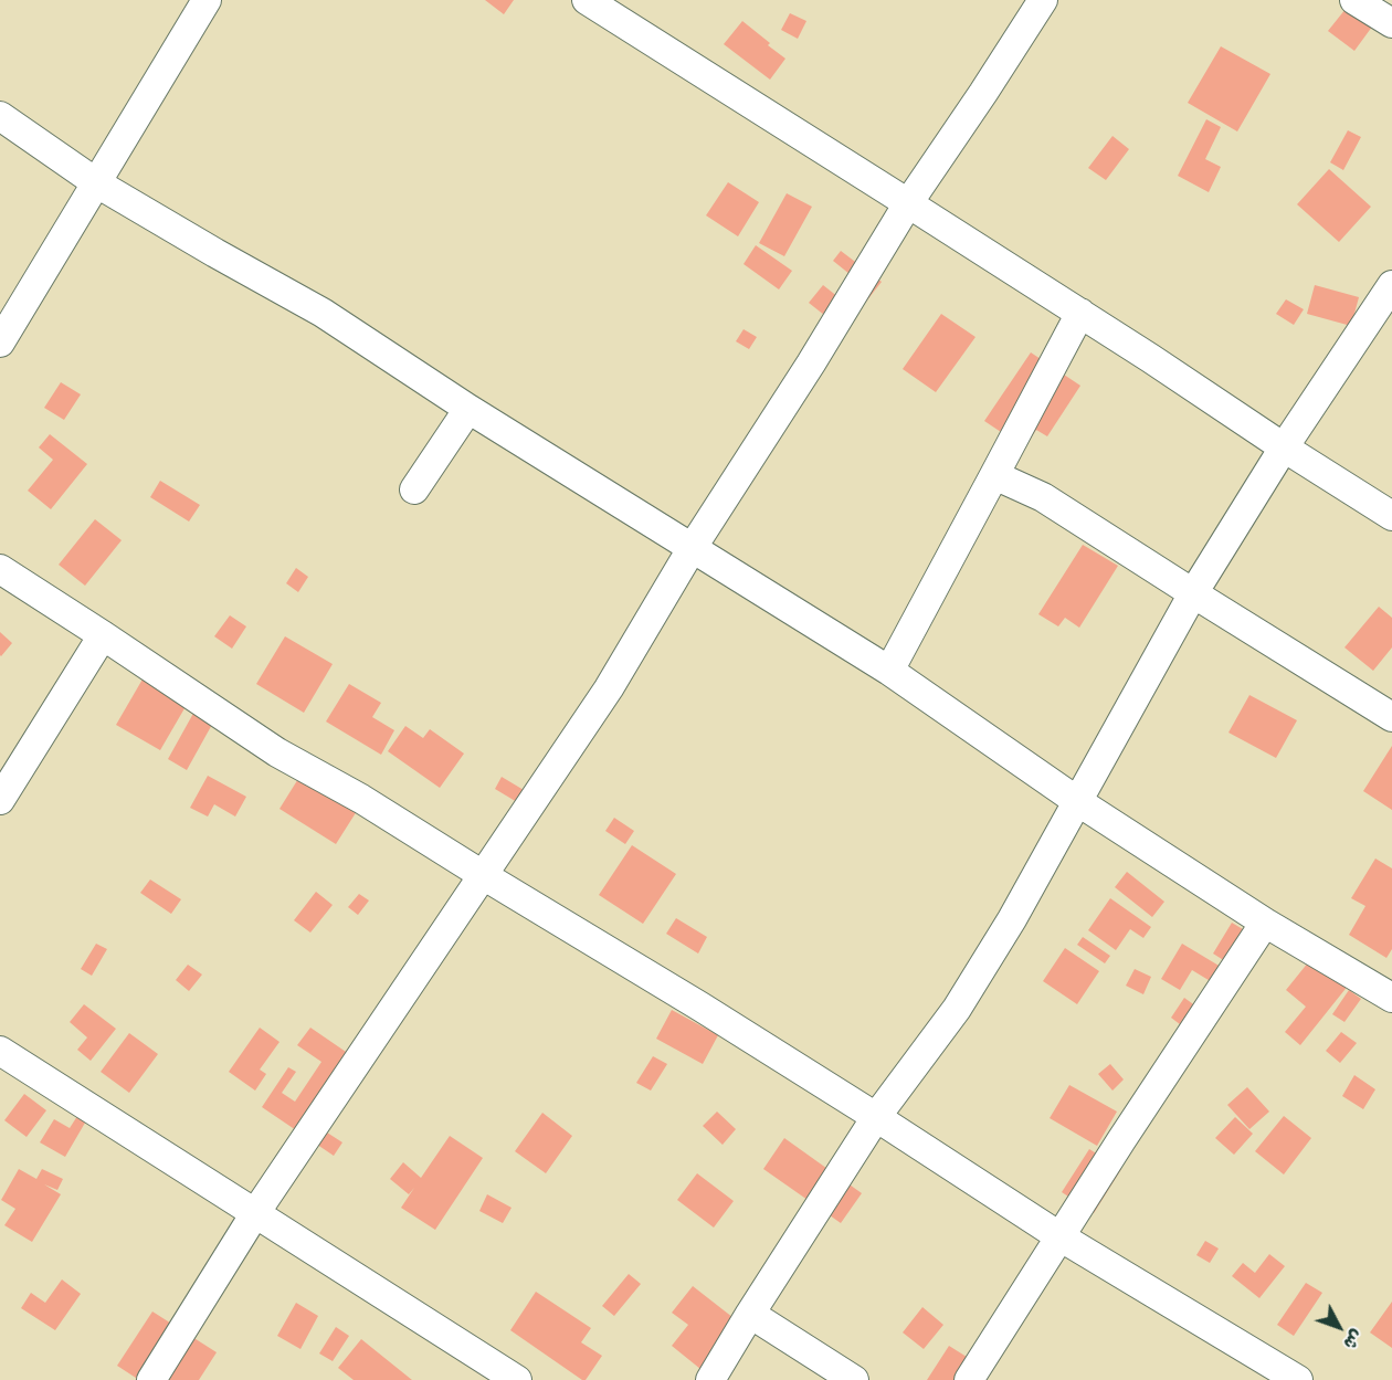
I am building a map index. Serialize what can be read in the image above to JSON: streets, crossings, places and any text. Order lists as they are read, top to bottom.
{
  "north": "bottom right"
}
